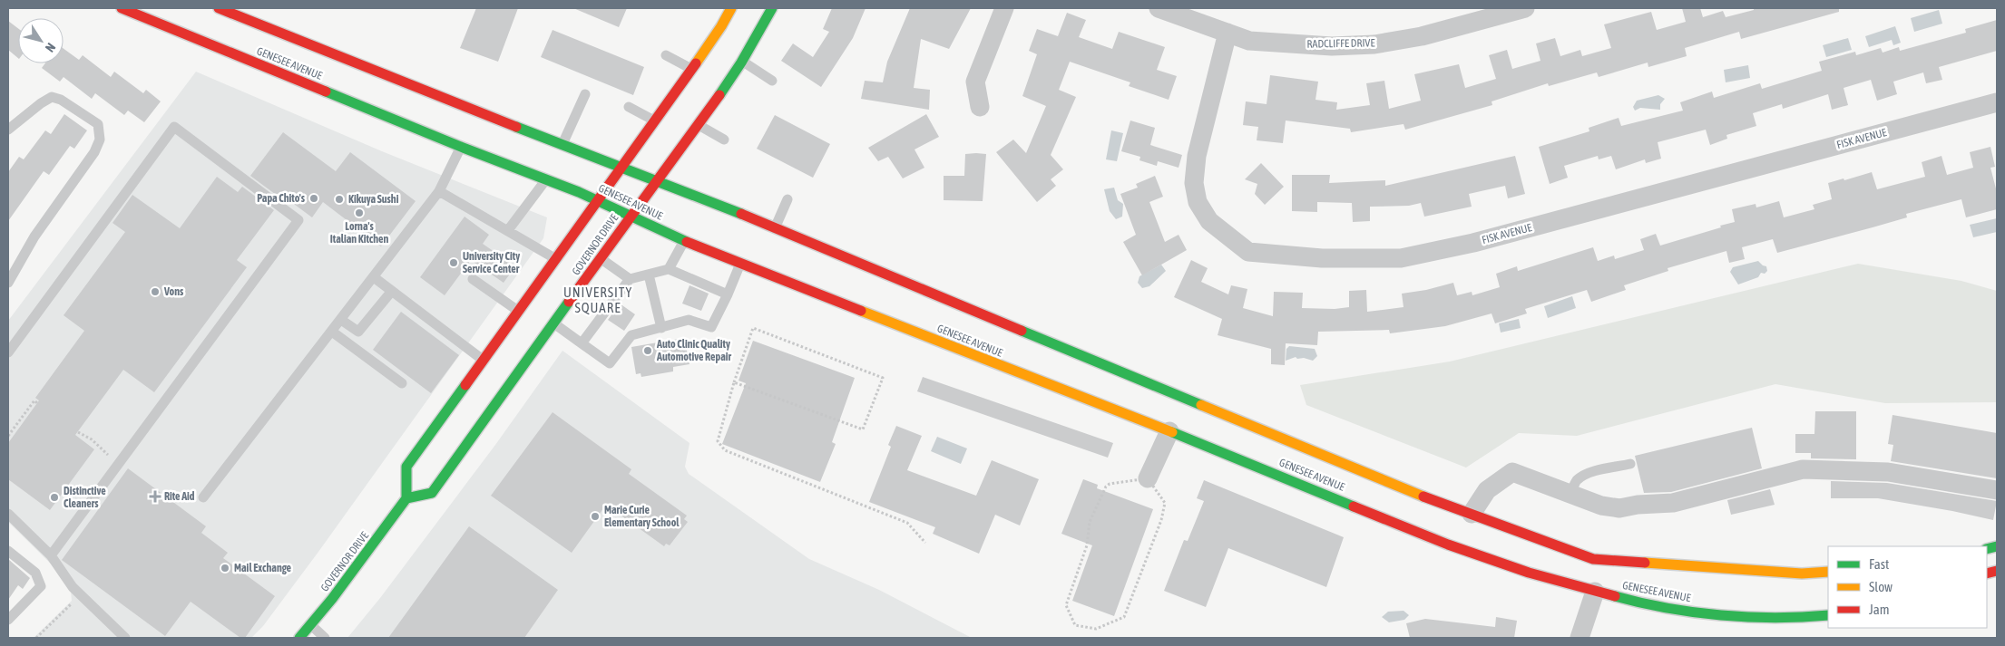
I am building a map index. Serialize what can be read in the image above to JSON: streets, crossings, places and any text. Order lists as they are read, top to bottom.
{
  "streets": {
    "main road": ["GENESEE AVENUE", "GOVERNOR DRIVE"],
    "street": ["RADCLIFFE DRIVE", "FISK AVENUE"]
  },
  "crossings": [
    ["RADCLIFFE DRIVE", "FISK AVENUE"],
    ["GENESEE AVENUE", "GOVERNOR DRIVE"]
  ],
  "districts": ["UNIVERSITY SQUARE"],
  "places": {
    "other": [
      "Papa Chito's",
      "Kikuya Sushi",
      "Lorna's Italian Kitchen",
      "University City Service Center",
      "Vons",
      "Auto Clinic Quality Automotive Repair",
      "Distinctive Cleaners",
      "Marie Curie Elementary School",
      "Mail Exchange"
    ],
    "health": ["Rite Aid"]
  },
  "legend": ["Fast", "Slow", "Jam"],
  "north": "bottom right"
}
